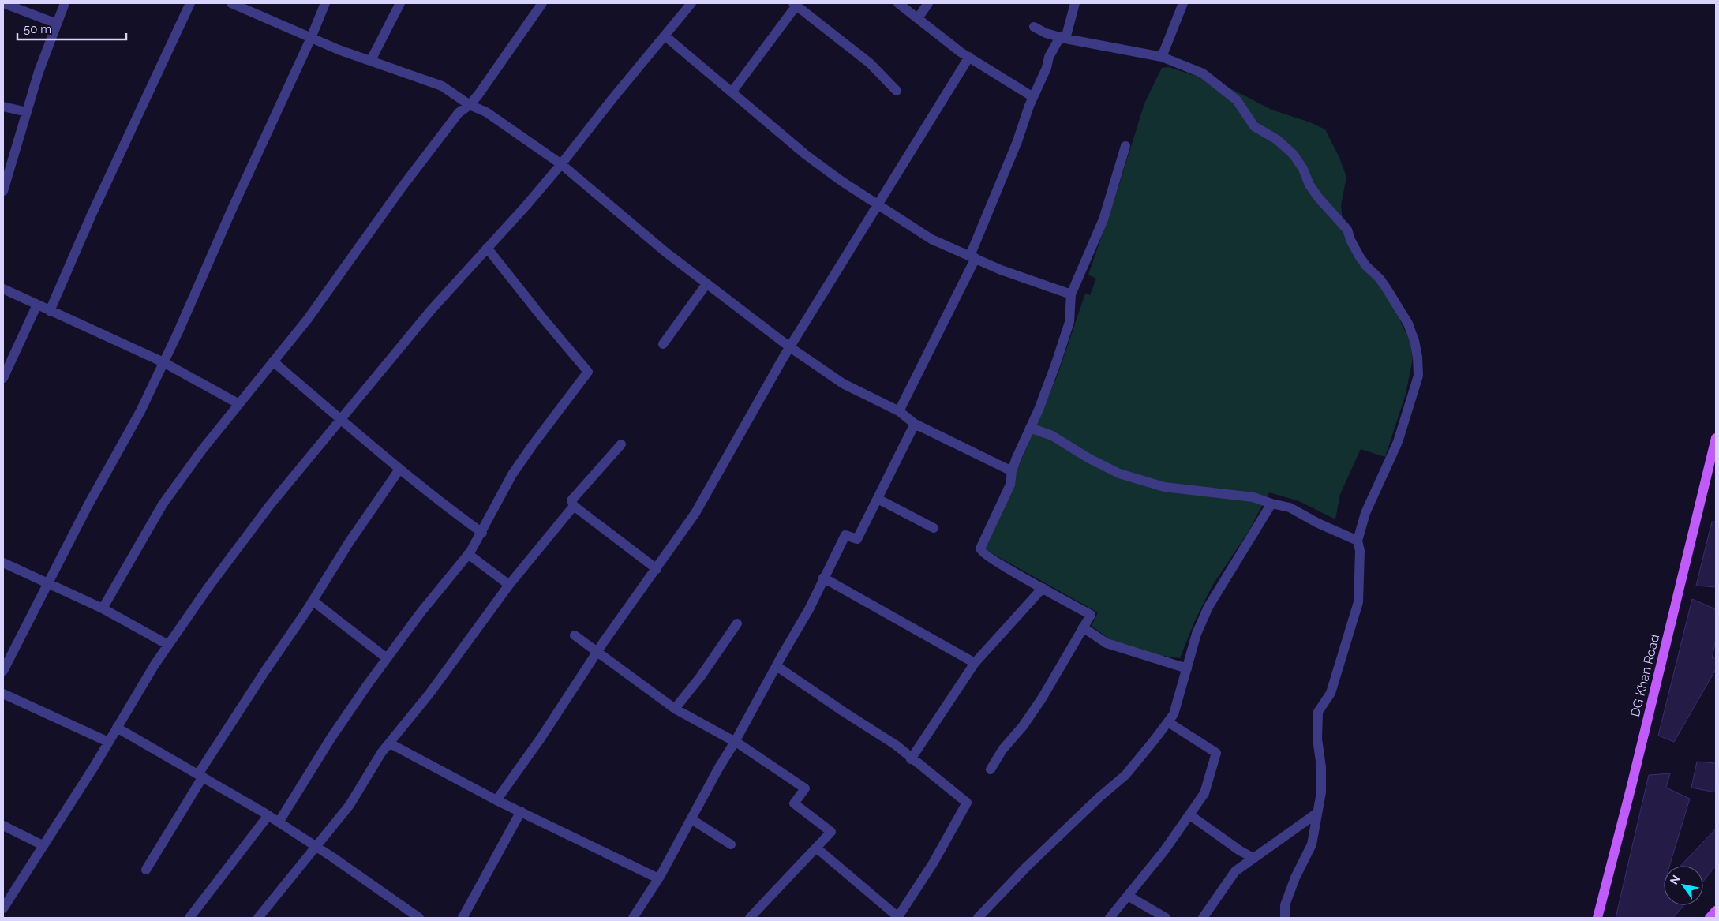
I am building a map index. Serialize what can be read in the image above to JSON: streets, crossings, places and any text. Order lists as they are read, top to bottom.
{
  "streets": {
    "main road": ["DG Khan Road"]
  },
  "scale_bar": "50 m",
  "north": "top left"
}
